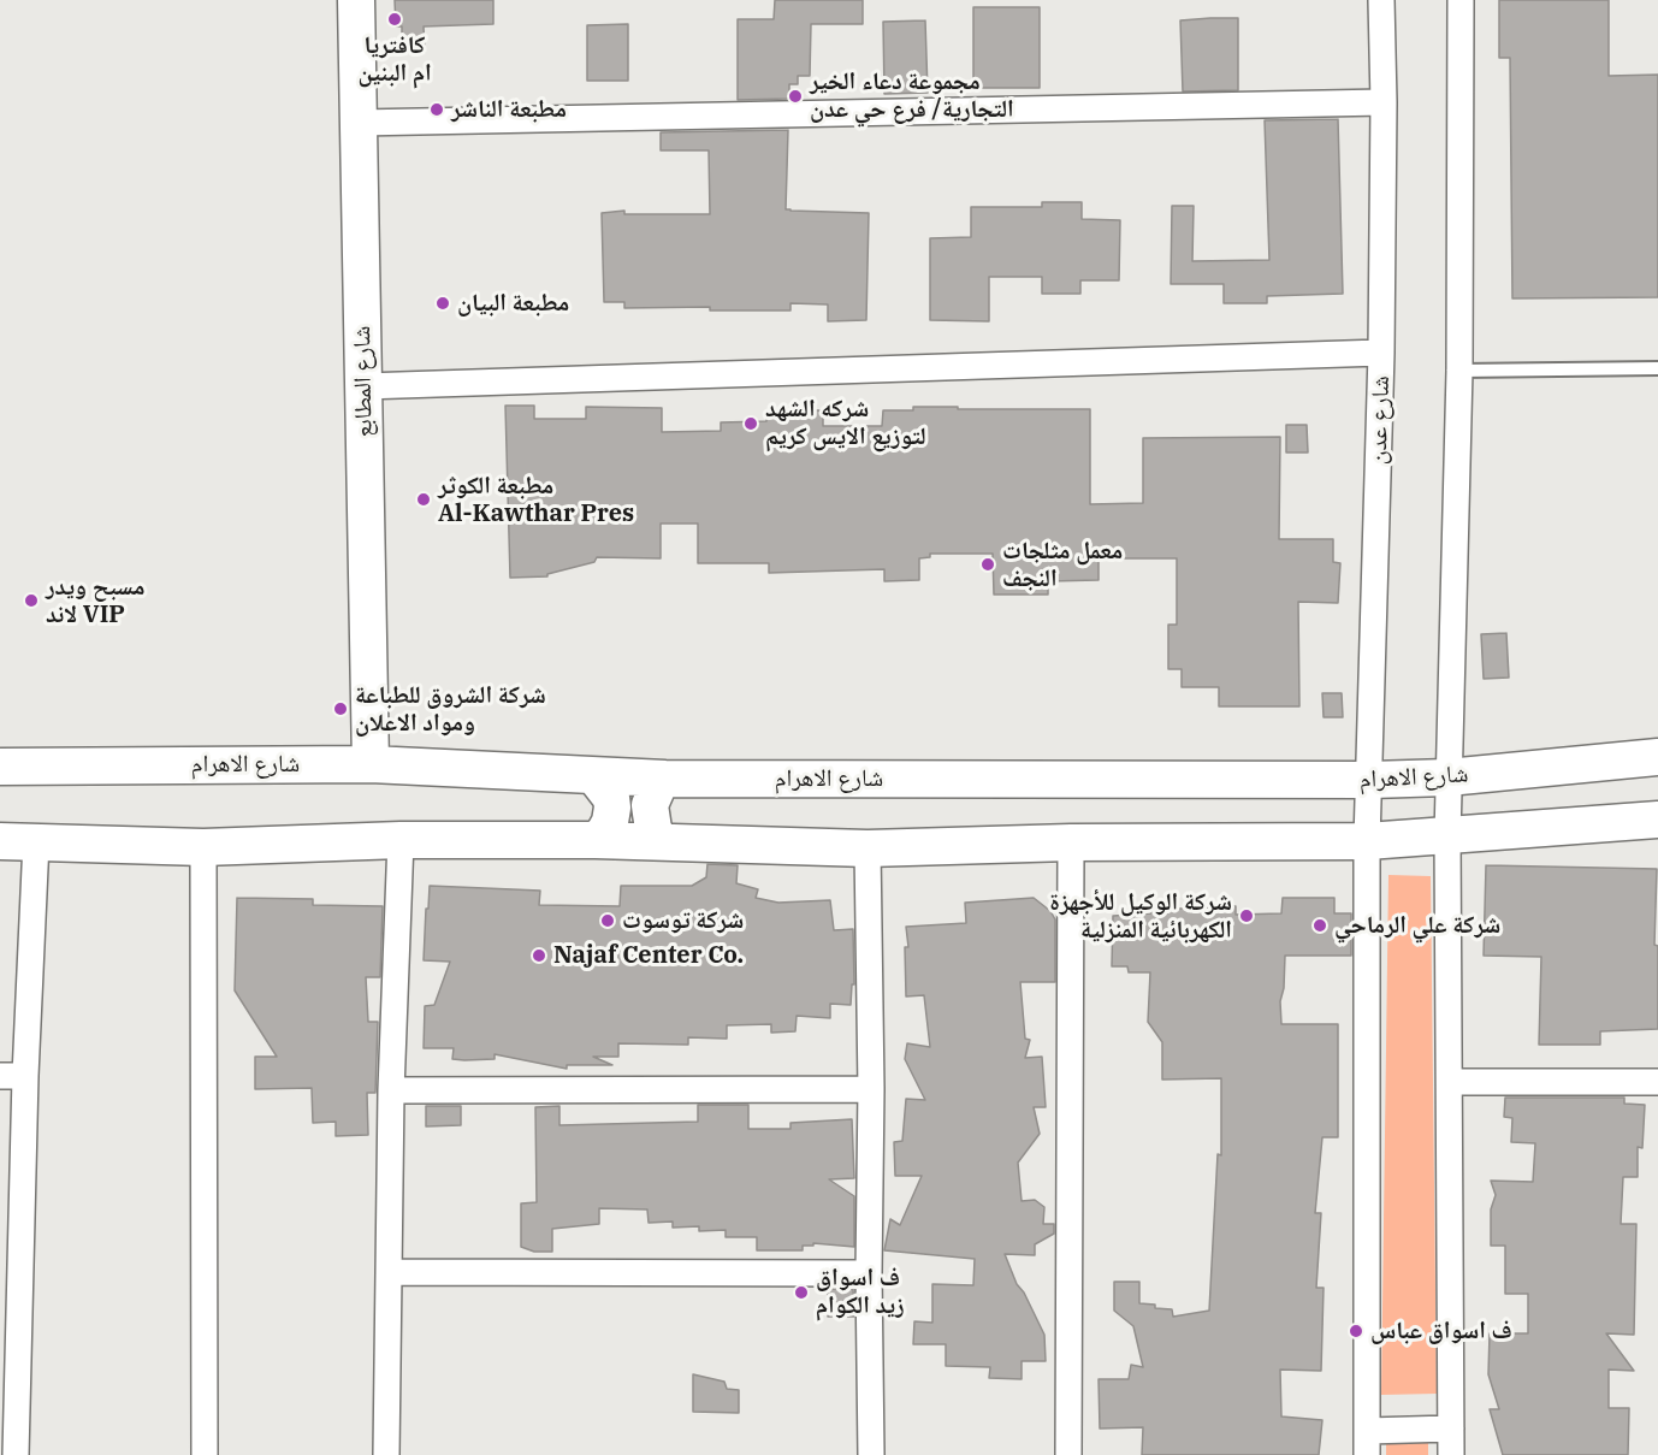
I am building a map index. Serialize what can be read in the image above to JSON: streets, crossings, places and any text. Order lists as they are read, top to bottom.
{
  "streets": {
    "main road": ["شارع المطابع", "شارع الاهرام"],
    "street": ["شارع عدن"]
  },
  "crossings": [
    ["شارع المطابع", "شارع الاهرام"],
    ["شارع عدن", "شارع الاهرام"]
  ],
  "places": [
    "كافتريا ام البنين",
    "مجموعة دعاء الخير التجارية/ فرع حي عدن",
    "مطبعة الناشر",
    "مطبعة البيان",
    "شركه الشهد لتوزيع الايس كريم",
    "مطبعة الكوثر Al-Kawthar Pres",
    "معمل مثلجات النجف",
    "مسبح ويدر لاند VIP",
    "شركة الشروق للطباعة ومواد الاعلان",
    "شركة الوكيل للأجهزة الكهربائية المنزلية",
    "شركة توسوت",
    "شركة علي الرماحي",
    "Najaf Center Co.",
    "ف اسواق زيد الكوام",
    "ف اسواق عباس"
  ]
}
